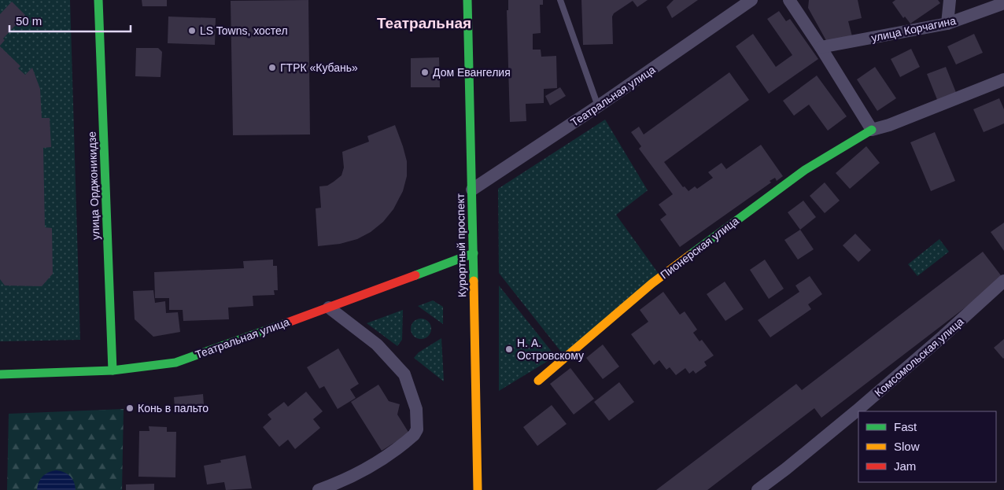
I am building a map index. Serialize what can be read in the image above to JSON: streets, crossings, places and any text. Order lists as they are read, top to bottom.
{
  "streets": {
    "main road": [
      "Театральная улица",
      "улица Орджоникидзе",
      "Курортный проспект",
      "Пионерская улица"
    ],
    "street": ["улица Корчагина", "Комсомольская улица"]
  },
  "crossings": [
    ["Театральная улица", "улица Орджоникидзе"],
    ["Театральная улица", "Курортный проспект"]
  ],
  "districts": ["Театральная"],
  "places": [
    "LS Towns, хостел",
    "ГТРК «Кубань»",
    "Дом Евангелия",
    "Н. А. Островскому",
    "Конь в пальто"
  ],
  "legend": ["Fast", "Slow", "Jam"],
  "scale_bar": "50 m"
}
